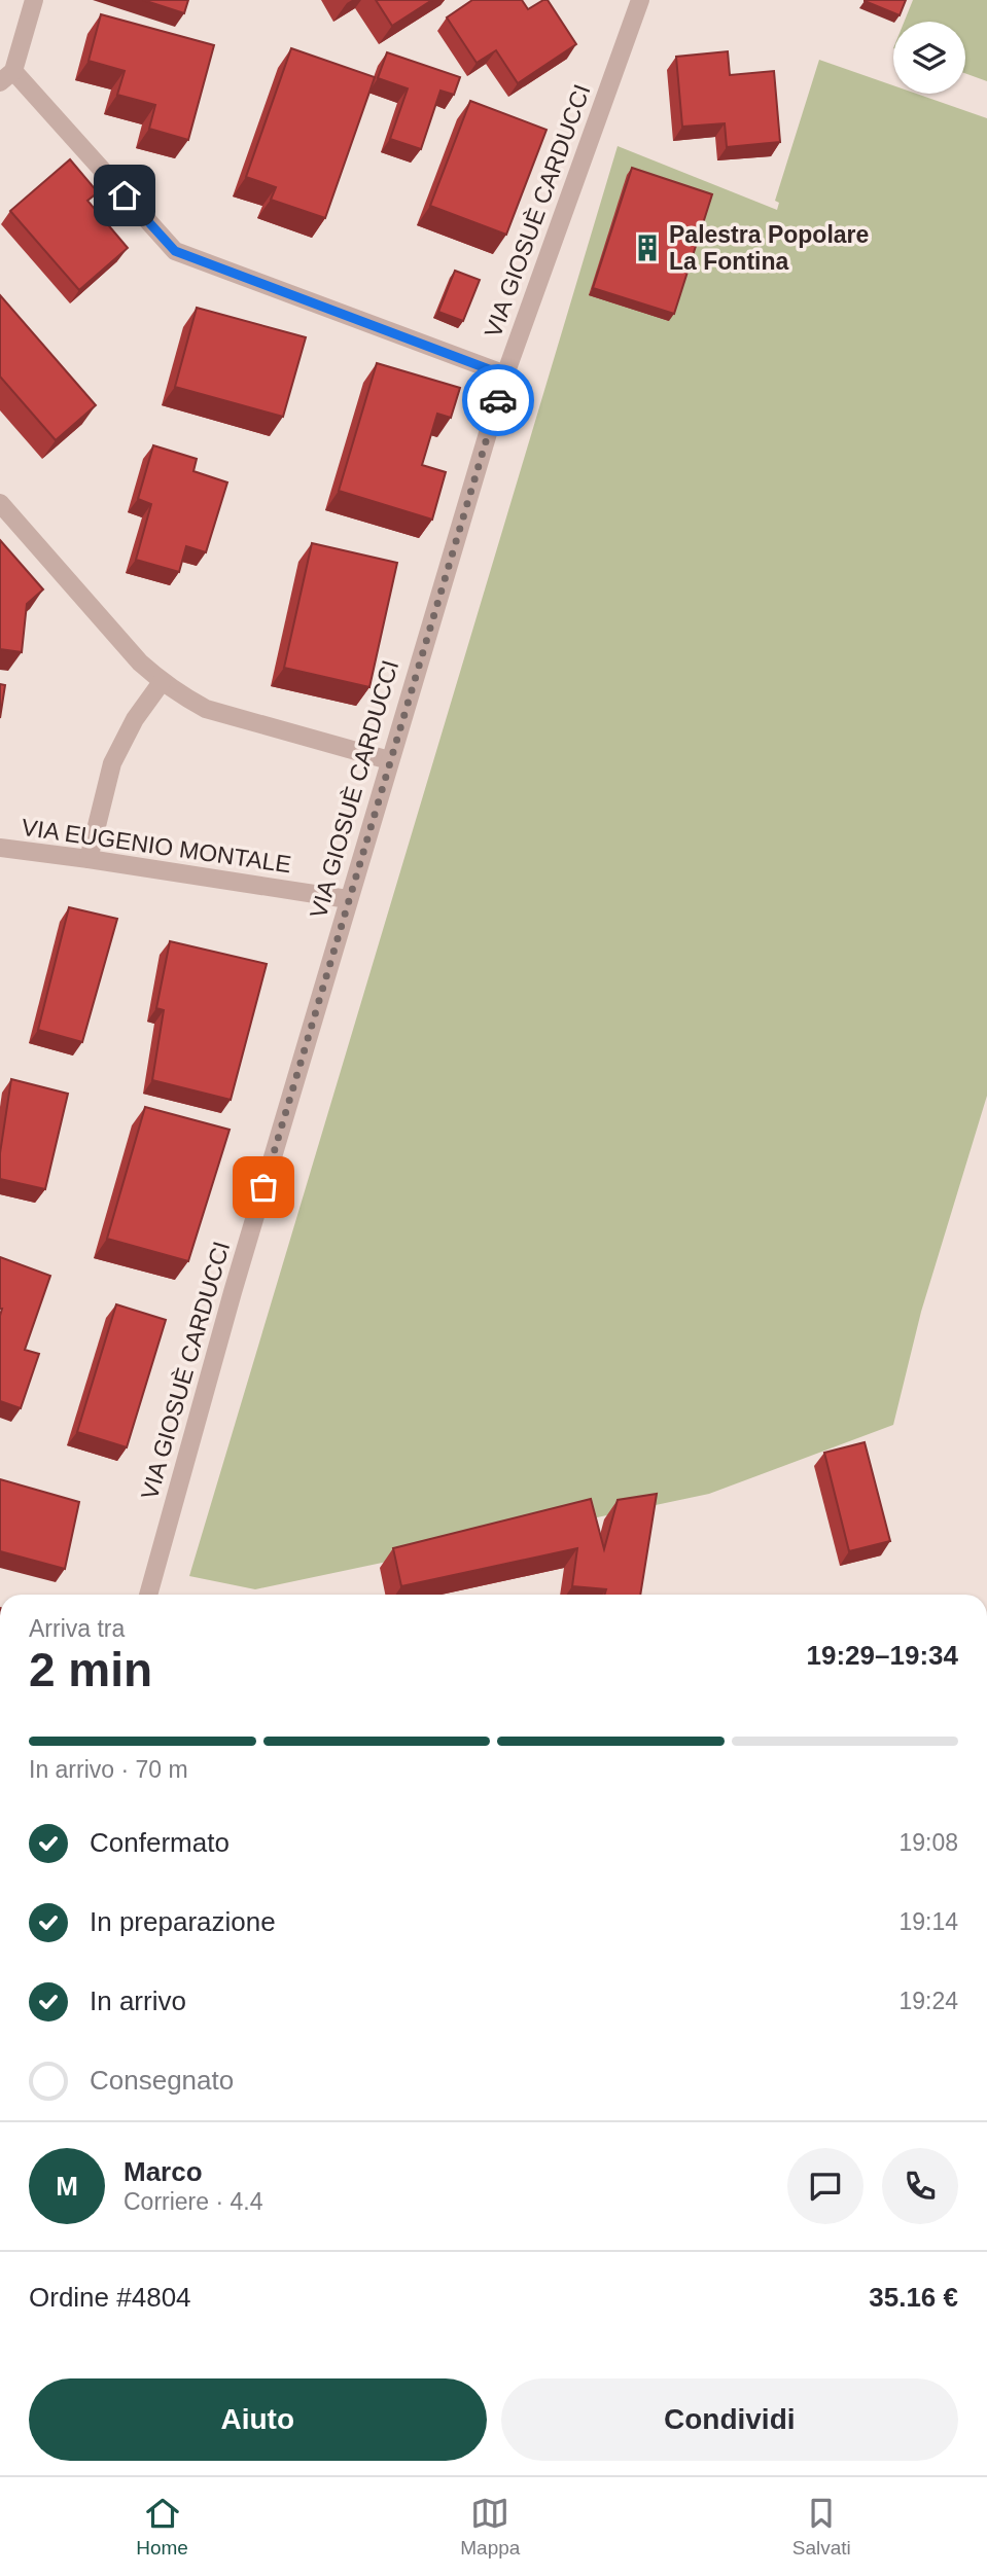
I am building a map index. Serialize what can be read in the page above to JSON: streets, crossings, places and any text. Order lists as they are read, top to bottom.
{
  "streets": {
    "street": ["VIA GIOSUÈ CARDUCCI", "VIA EUGENIO MONTALE"]
  },
  "crossings": [
    ["VIA GIOSUÈ CARDUCCI", "VIA EUGENIO MONTALE"]
  ],
  "places": {
    "building": ["Palestra Popolare La Fontina"]
  },
  "page": {
    "heading": ["2 min", "Arriva tra", "19:29–19:34"],
    "panel": [
      "Marco",
      "Corriere · 4.4",
      "Ordine #4804",
      "35.16 €"
    ],
    "bar": "In arrivo · 70 m",
    "list": [
      ["Confermato", "19:08"],
      ["In preparazione", "19:14"],
      ["In arrivo", "19:24"],
      "Consegnato"
    ],
    "round": "M",
    "buttons": ["Aiuto", "Condividi"],
    "tabs": ["Home", "Mappa", "Salvati"]
  }
}
